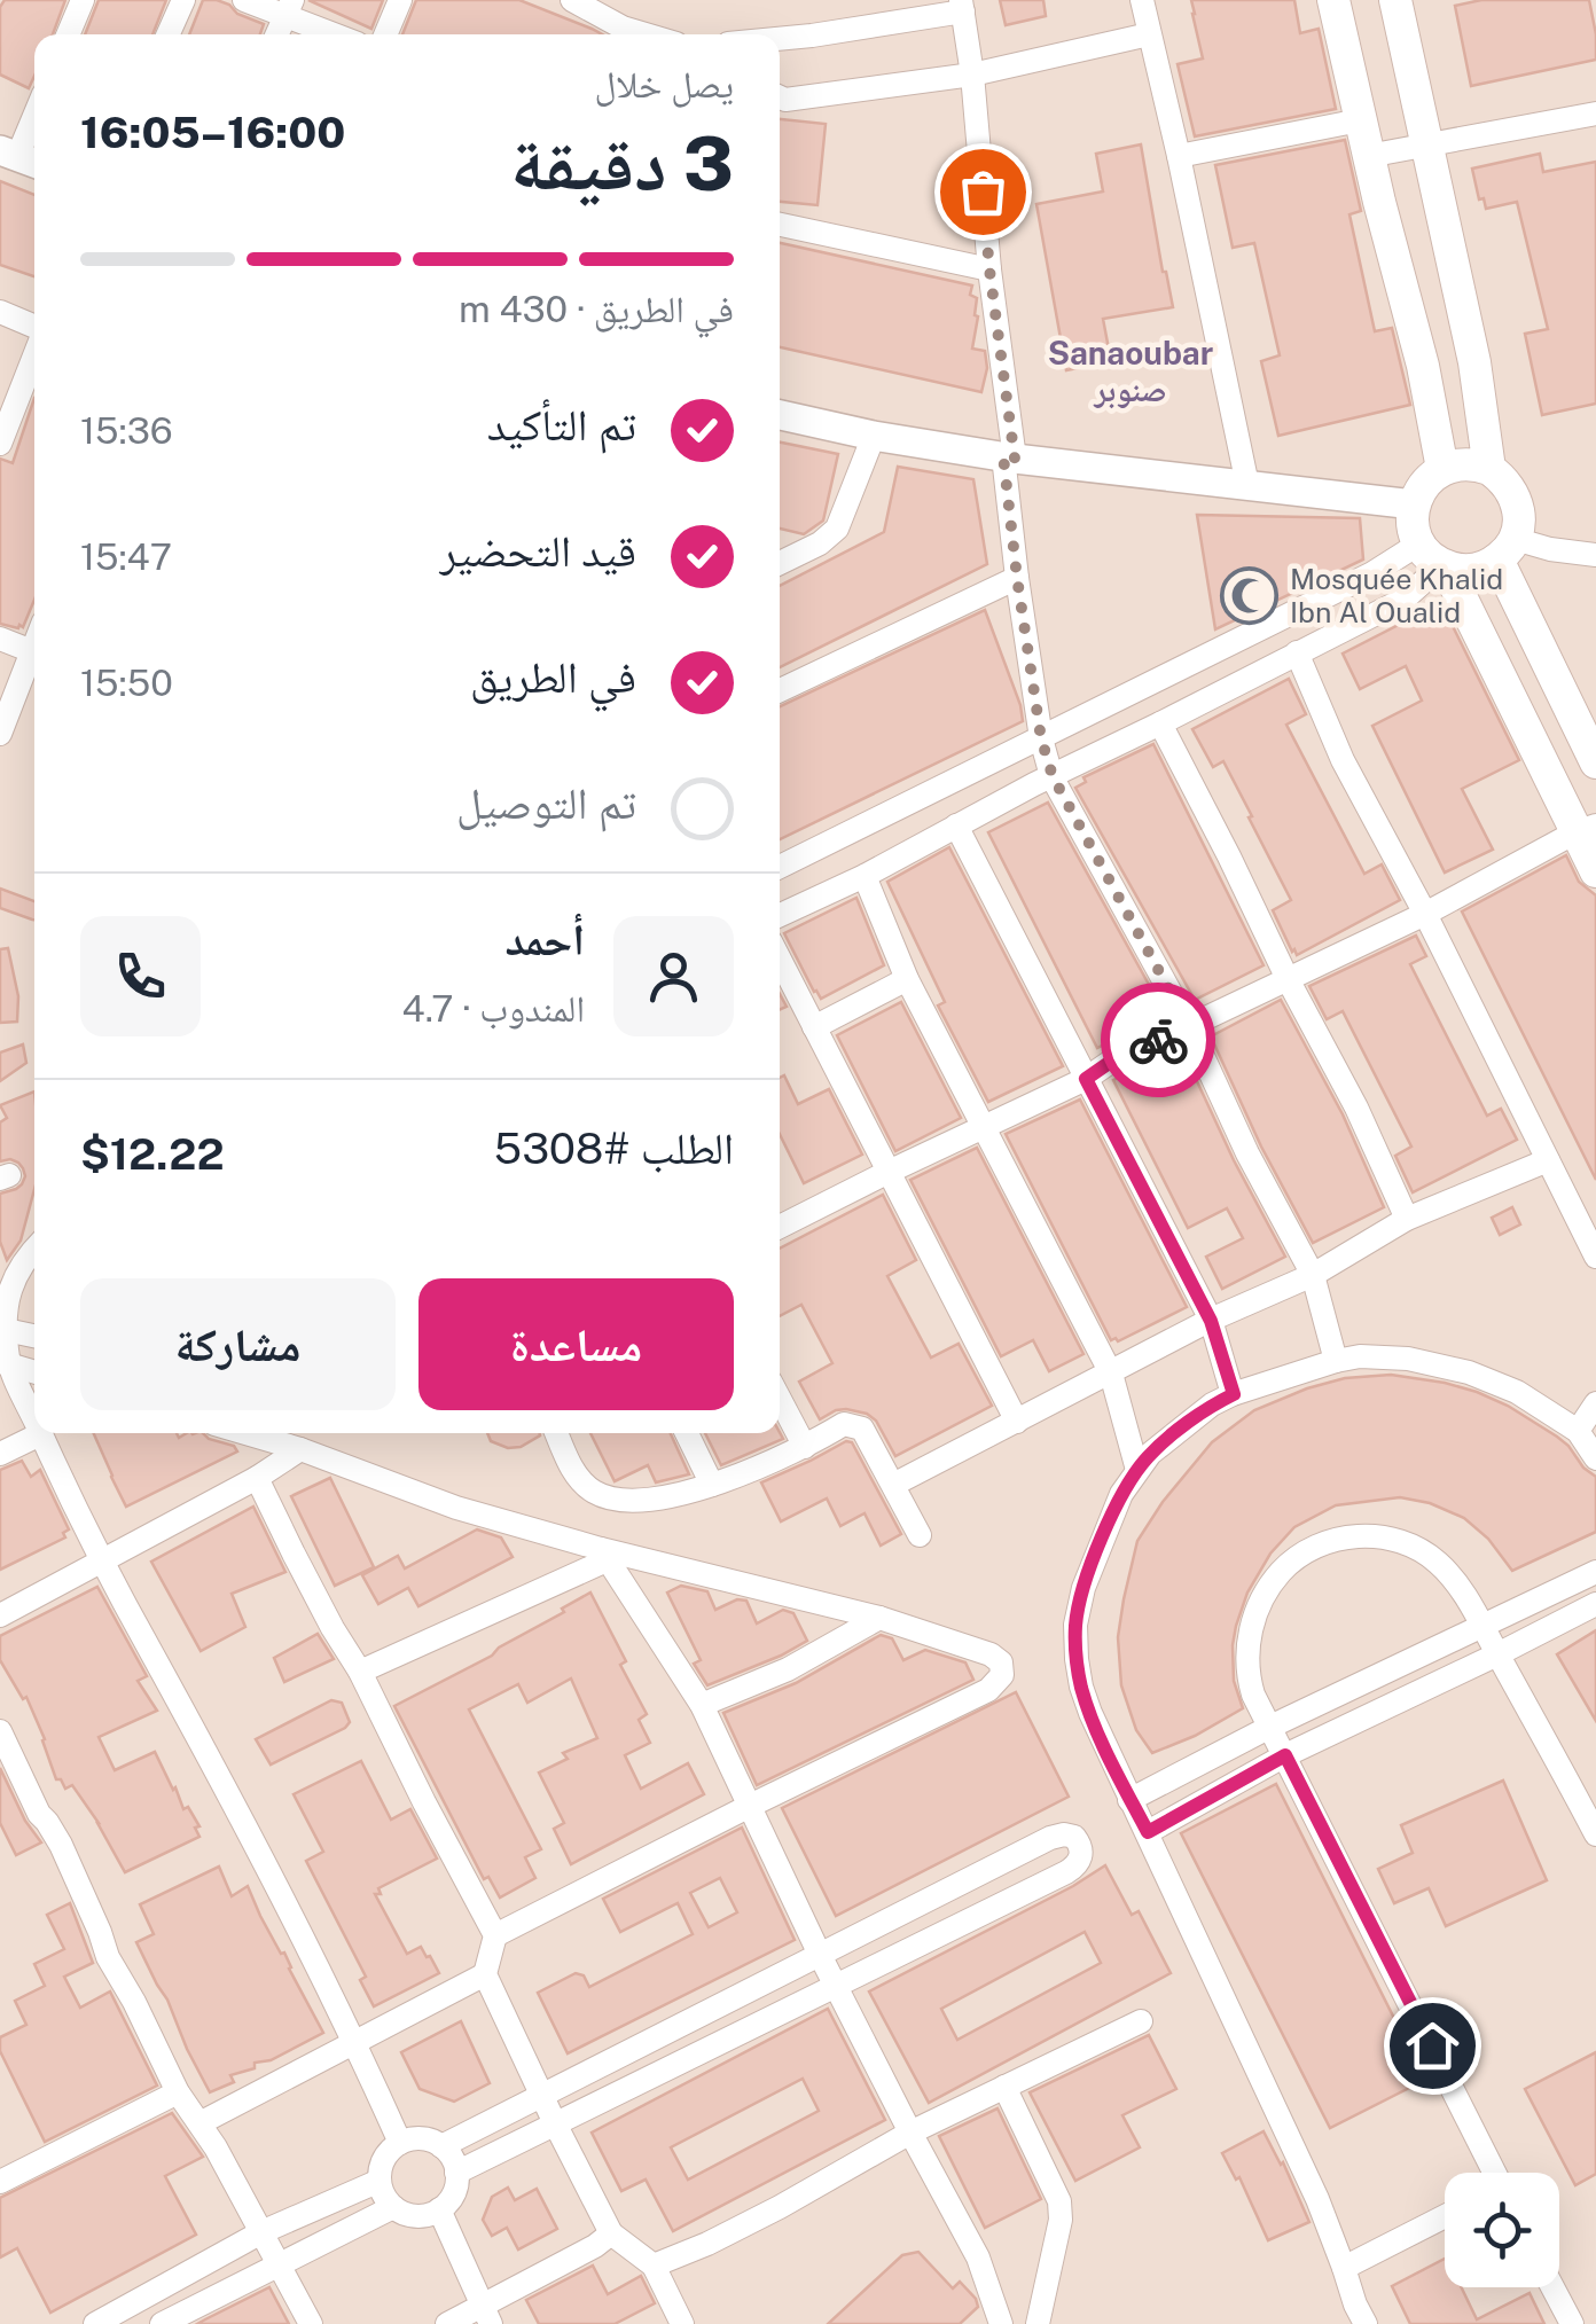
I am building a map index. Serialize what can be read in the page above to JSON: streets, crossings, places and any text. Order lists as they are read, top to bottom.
{
  "districts": ["Sanaoubar صنوبر"],
  "places": {
    "mosque": ["Mosquée Khalid Ibn Al Oualid"]
  },
  "page": {
    "heading": ["3 دقيقة", "يصل خلال", "16:00–16:05"],
    "panel": [
      "أحمد",
      "المندوب · 4.7",
      "الطلب #5308",
      "$12.22"
    ],
    "bar": "في الطريق · 430 m",
    "list": [
      ["تم التأكيد", "15:36"],
      ["قيد التحضير", "15:47"],
      ["في الطريق", "15:50"],
      "تم التوصيل"
    ],
    "buttons": ["مساعدة", "مشاركة"]
  }
}
